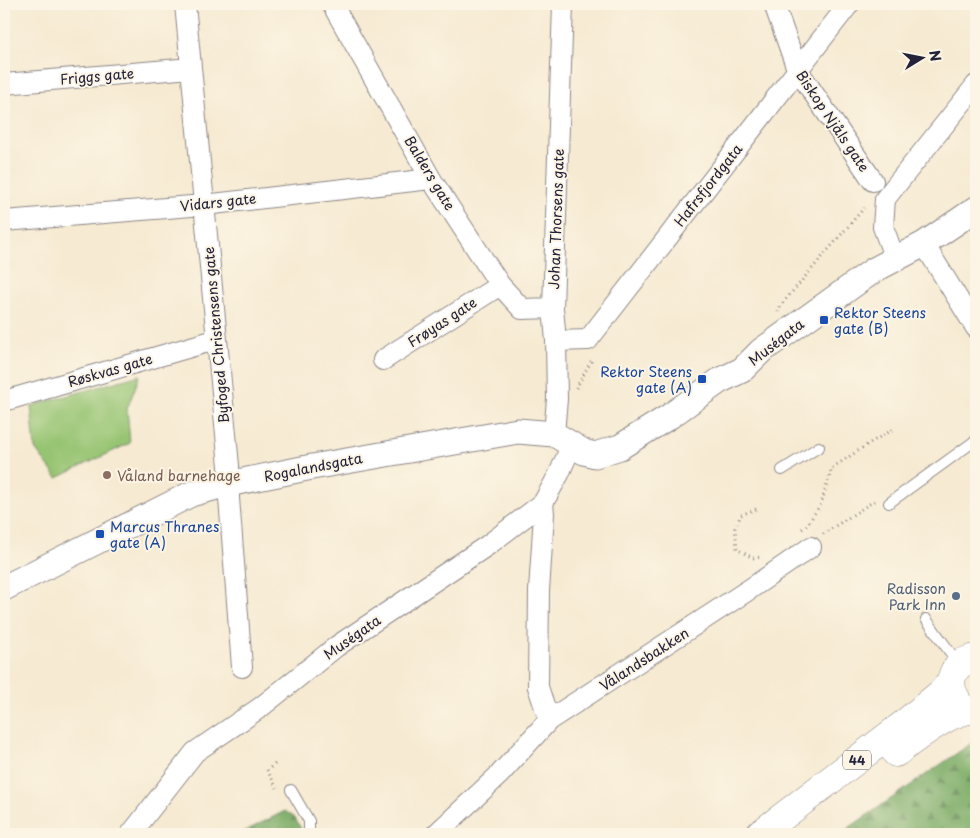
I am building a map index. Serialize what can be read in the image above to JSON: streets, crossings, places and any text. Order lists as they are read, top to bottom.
{
  "streets": {
    "main road": ["44"],
    "street": [
      "Friggs gate",
      "Biskop Njåls gate",
      "Balders gate",
      "Hafrsfjordgata",
      "Vidars gate",
      "Johan Thorsens gate",
      "Frøyas gate",
      "Byfoged Christensens gate",
      "Muségata",
      "Røskvas gate",
      "Rogalandsgata",
      "Vålandsbakken"
    ]
  },
  "crossings": [
    ["Friggs gate", "Byfoged Christensens gate"],
    ["Biskop Njåls gate", "Hafrsfjordgata"],
    ["Balders gate", "Vidars gate"],
    ["Balders gate", "Johan Thorsens gate"],
    ["Balders gate", "Frøyas gate"],
    ["Vidars gate", "Byfoged Christensens gate"],
    ["Johan Thorsens gate", "Muségata"],
    ["Johan Thorsens gate", "Rogalandsgata"],
    ["Byfoged Christensens gate", "Røskvas gate"],
    ["Byfoged Christensens gate", "Rogalandsgata"],
    ["Muségata", "Rogalandsgata"]
  ],
  "places": {
    "transit": ["Rektor Steens gate (B)", "Rektor Steens gate (A)", "Marcus Thranes gate (A)"],
    "other": ["Våland barnehage", "Radisson Park Inn"]
  },
  "north": "right"
}
